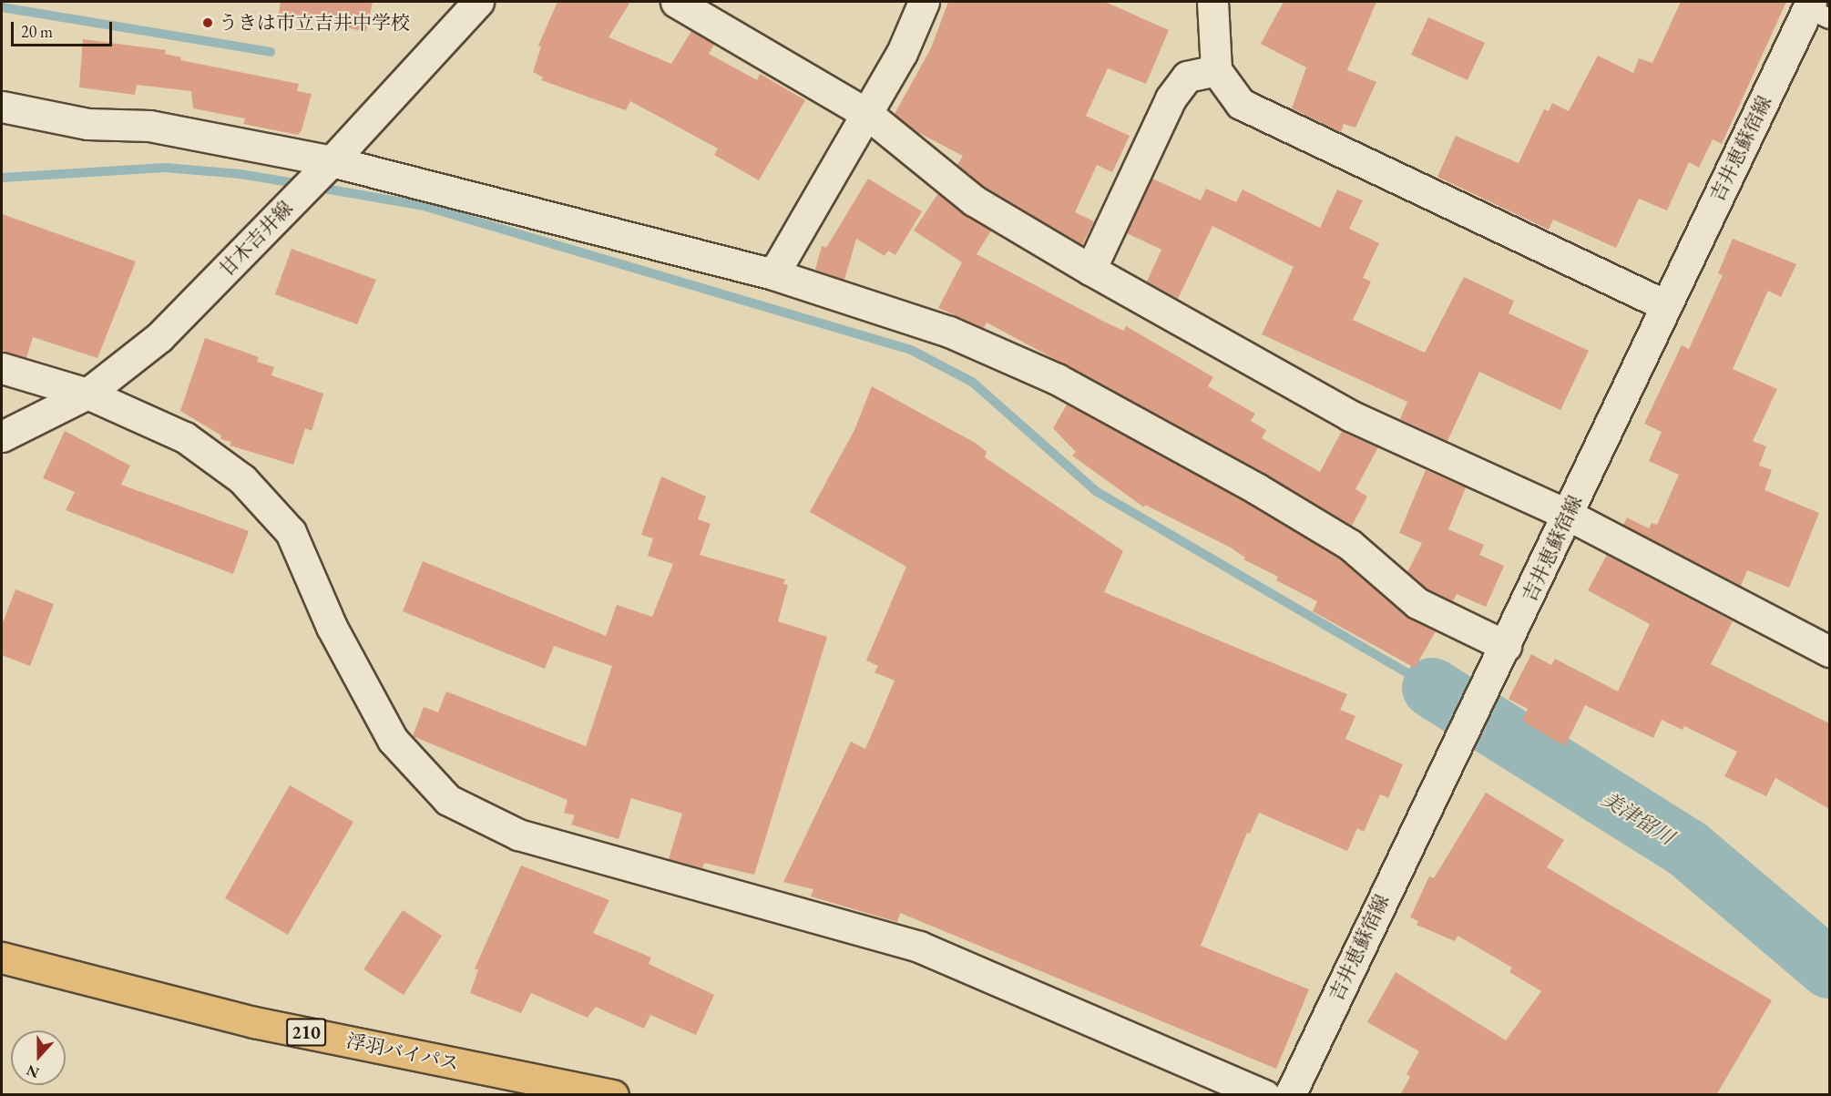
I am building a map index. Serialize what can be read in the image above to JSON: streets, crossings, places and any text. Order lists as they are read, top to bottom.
{
  "streets": {
    "highway": ["210", "浮羽バイパス"],
    "street": ["吉井恵蘇宿線", "甘木吉井線"]
  },
  "water": ["美津留川"],
  "places": ["うきは市立吉井中学校"],
  "scale_bar": "20 m",
  "north": "bottom"
}
